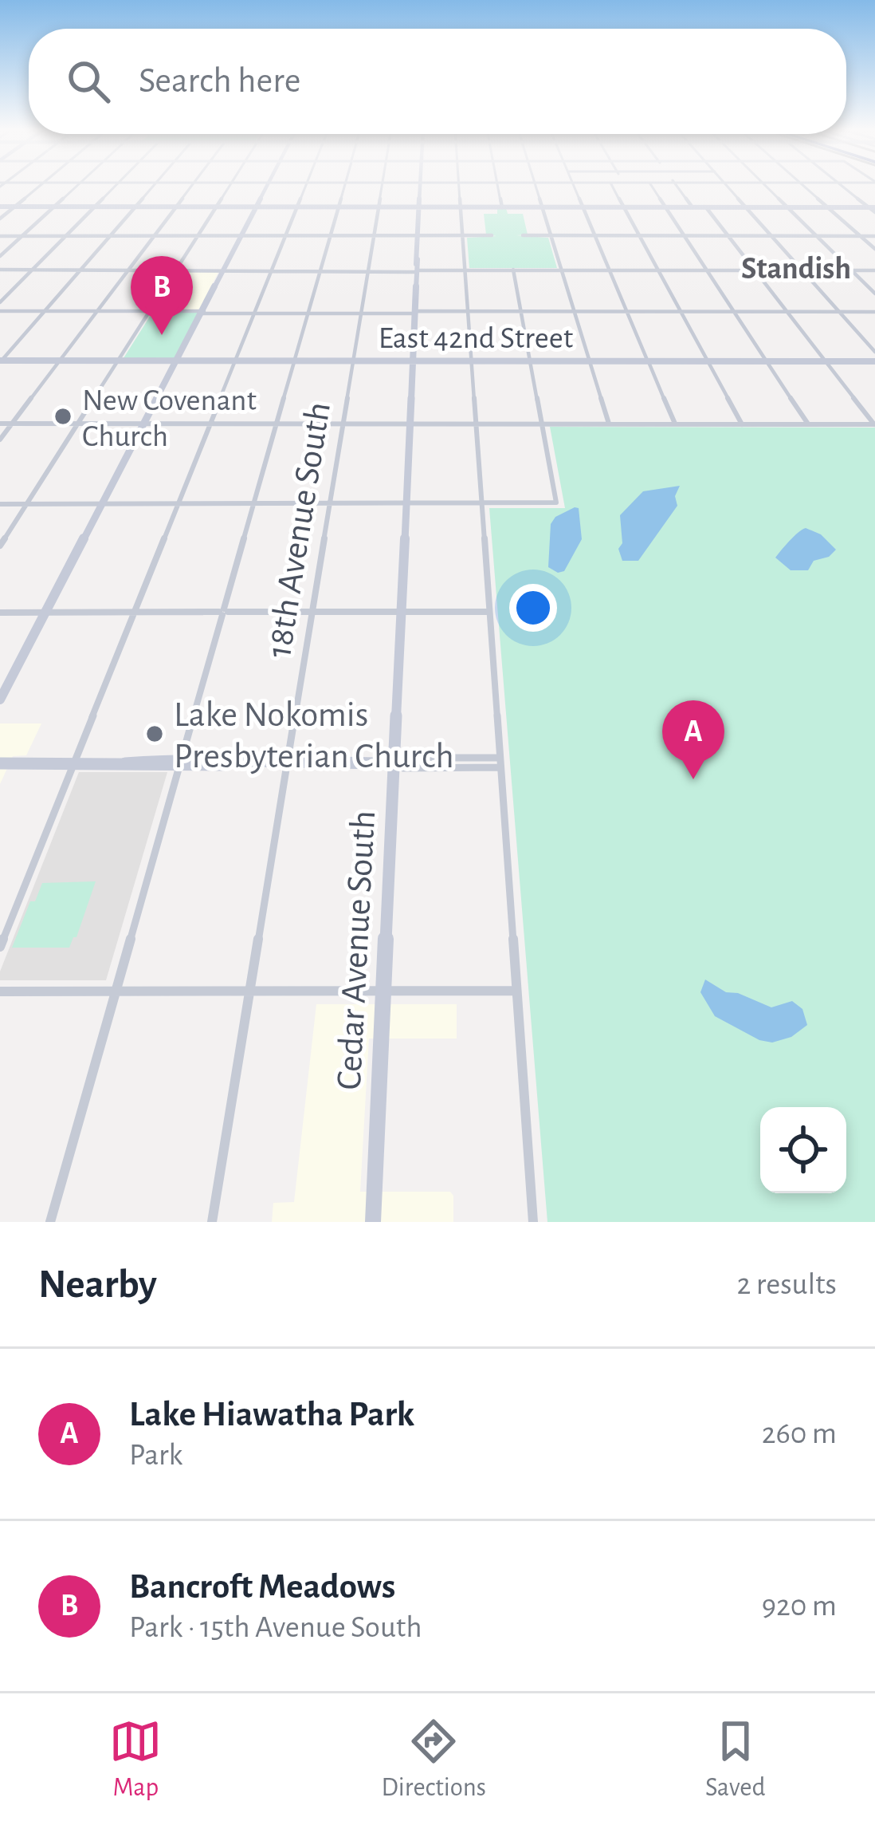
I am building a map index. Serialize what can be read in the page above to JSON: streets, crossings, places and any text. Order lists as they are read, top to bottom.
{
  "streets": {
    "street": ["East 42nd Street", "18th Avenue South", "Cedar Avenue South"]
  },
  "crossings": [
    ["East 42nd Street", "18th Avenue South"],
    ["East 42nd Street", "Cedar Avenue South"]
  ],
  "districts": ["Standish"],
  "places": ["New Covenant Church", "Lake Nokomis Presbyterian Church"],
  "page": {
    "search": "Search here",
    "pins": ["B", "A"],
    "heading": ["Nearby", "2 results"],
    "list": [
      {
        "mark": "A",
        "name": "Lake Hiawatha Park",
        "note": "Park",
        "value": "260 m"
      },
      {
        "mark": "B",
        "name": "Bancroft Meadows",
        "note": "Park · 15th Avenue South",
        "value": "920 m"
      }
    ],
    "nav": ["Map", "Directions", "Saved"]
  }
}
